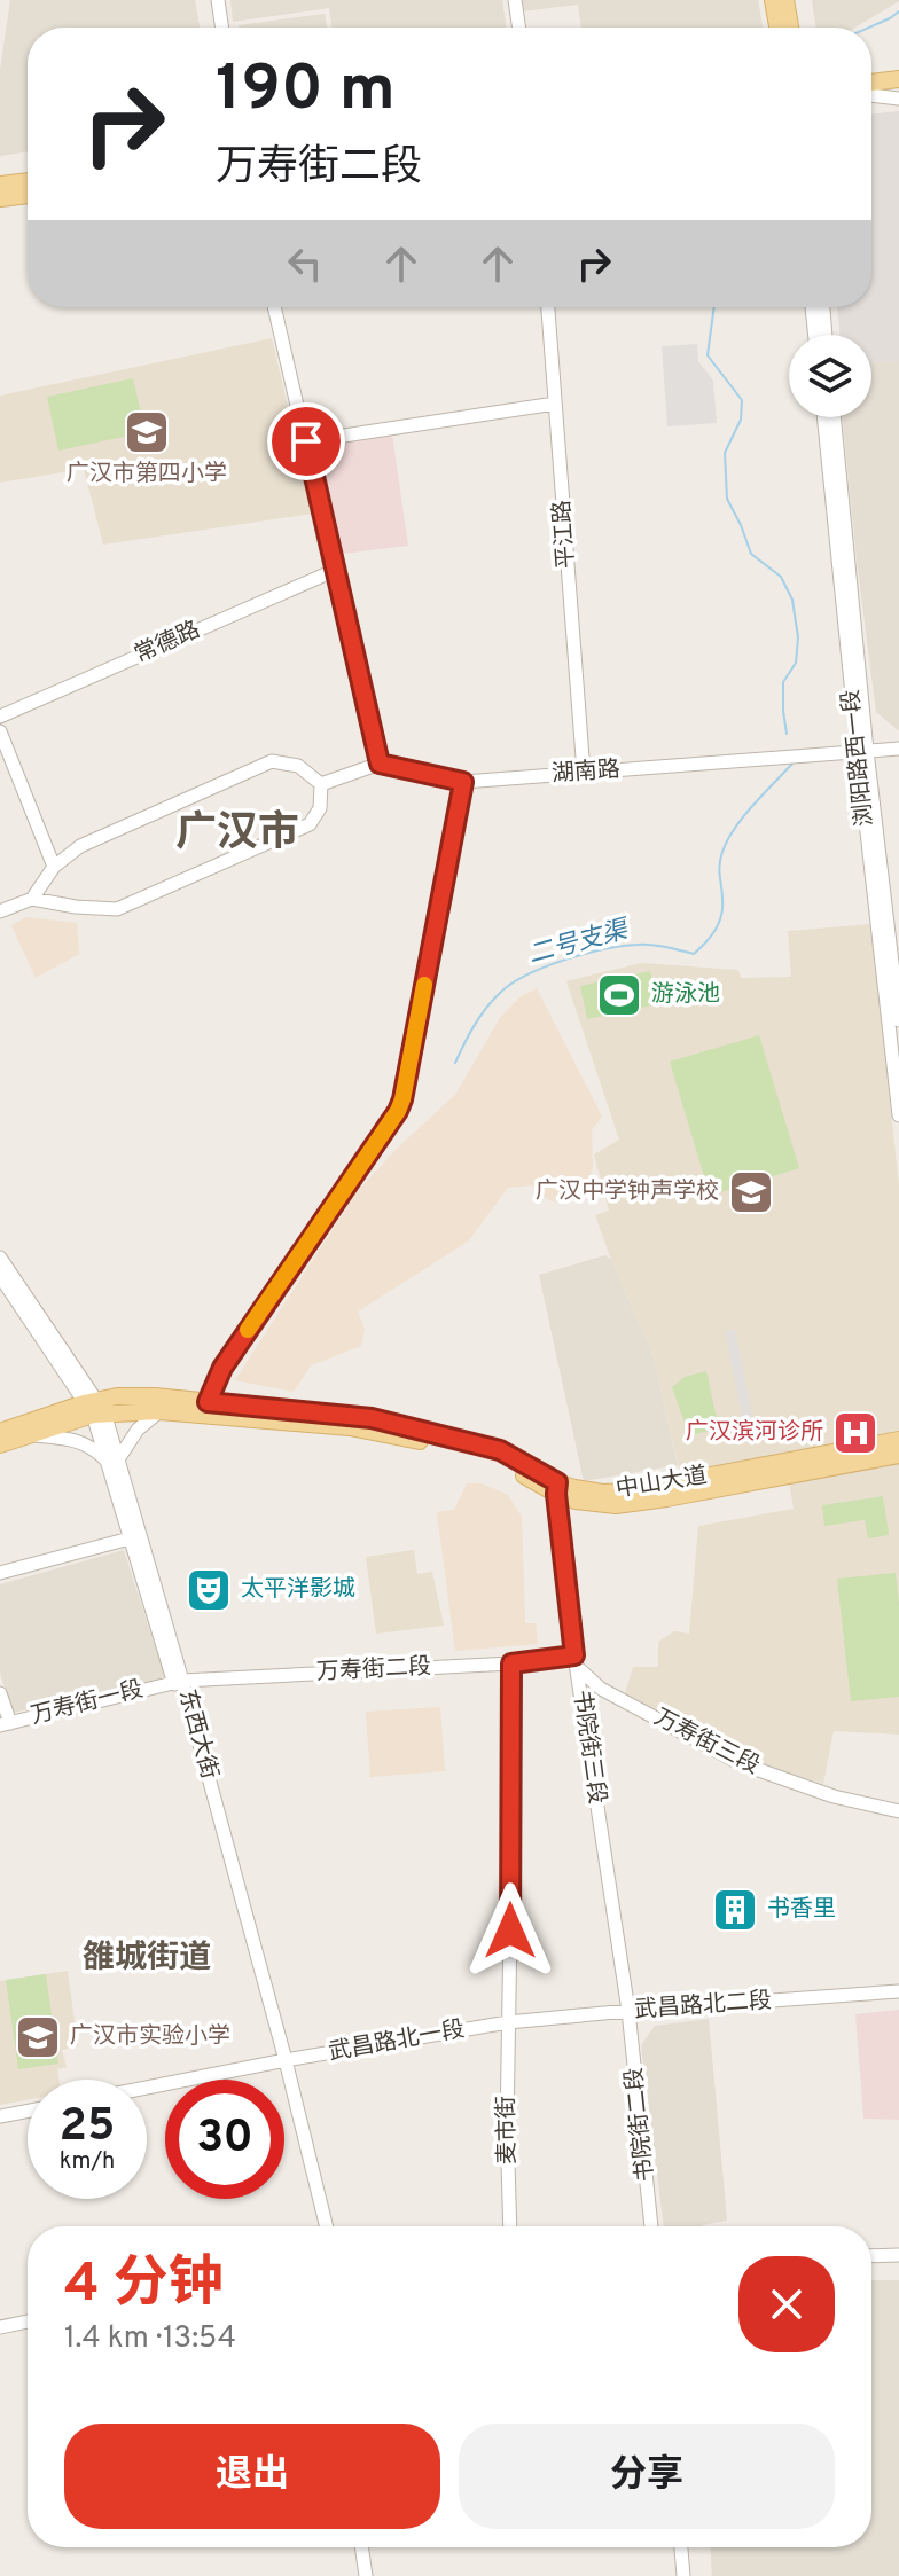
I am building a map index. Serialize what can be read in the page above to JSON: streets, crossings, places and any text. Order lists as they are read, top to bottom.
{
  "streets": {
    "main road": ["中山大道"],
    "street": [
      "平江路",
      "常德路",
      "浏阳路西一段",
      "湖南路",
      "万寿街二段",
      "万寿街一段",
      "东西大街",
      "万寿街三段",
      "书院街三段",
      "武昌路北二段",
      "武昌路北一段",
      "书院街二段",
      "麦市街"
    ]
  },
  "crossings": [
    ["平江路", "湖南路"],
    ["浏阳路西一段", "湖南路"],
    ["中山大道", "东西大街"],
    ["中山大道", "书院街三段"],
    ["万寿街二段", "万寿街一段"],
    ["万寿街二段", "东西大街"],
    ["万寿街二段", "万寿街三段"],
    ["万寿街二段", "书院街三段"],
    ["万寿街二段", "麦市街"],
    ["万寿街一段", "东西大街"],
    ["东西大街", "武昌路北一段"],
    ["万寿街三段", "书院街三段"],
    ["书院街三段", "武昌路北二段"],
    ["书院街三段", "书院街二段"],
    ["武昌路北二段", "武昌路北一段"],
    ["武昌路北二段", "书院街二段"],
    ["武昌路北二段", "麦市街"],
    ["武昌路北一段", "麦市街"]
  ],
  "districts": ["广汉市", "雒城街道"],
  "water": ["二号支渠"],
  "places": {
    "school or university": ["广汉市第四小学", "广汉中学钟声学校", "广汉市实验小学"],
    "sports": ["游泳池"],
    "hospital": ["广汉滨河诊所"],
    "theatre": ["太平洋影城"],
    "building": ["书香里"]
  },
  "page": {
    "turn": ["190 m", "万寿街二段"],
    "speed": "25 km/h",
    "limit": "30",
    "heading": ["4 分钟", "1.4 km · 13:54"],
    "buttons": ["退出", "分享"]
  }
}
